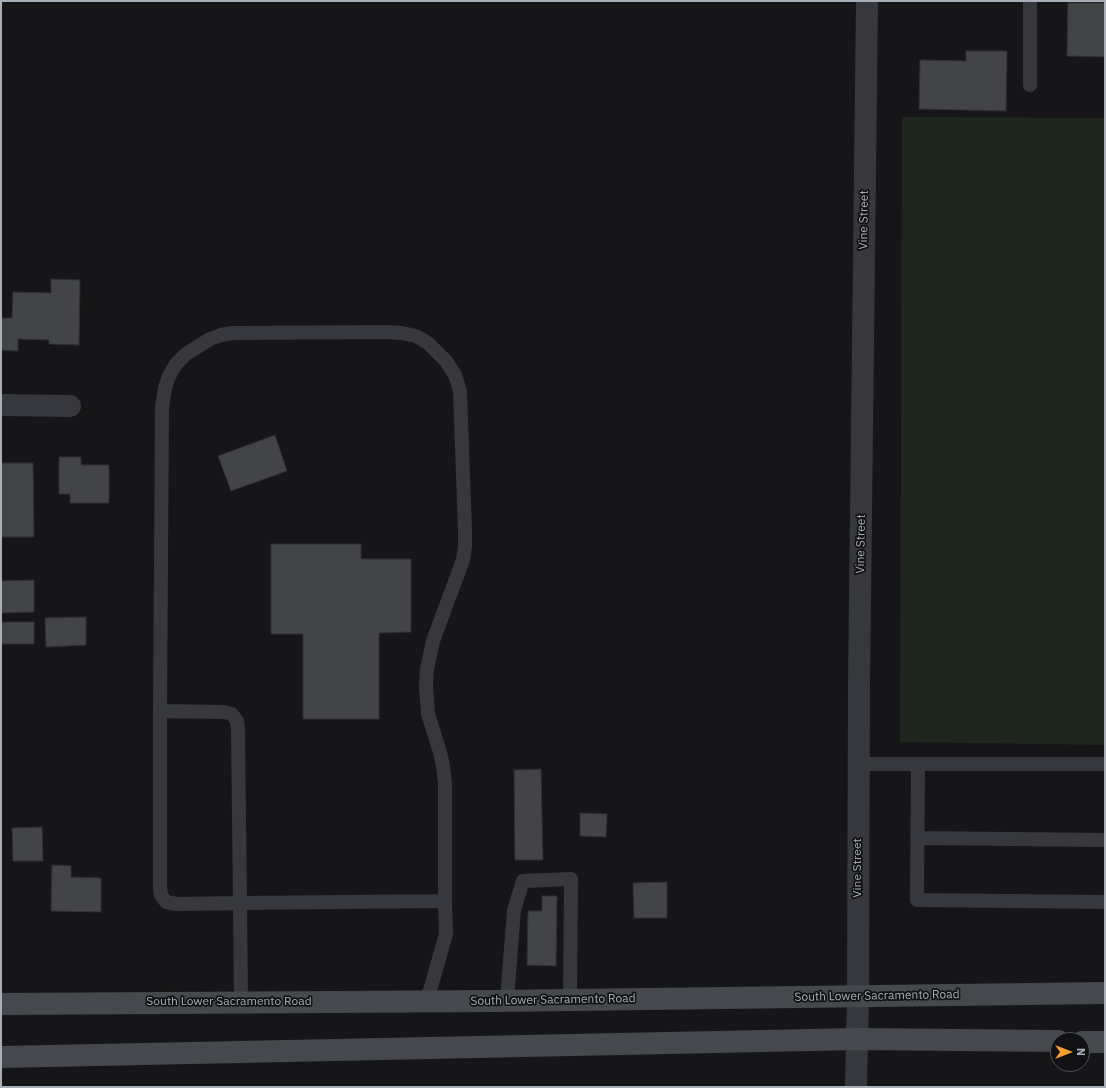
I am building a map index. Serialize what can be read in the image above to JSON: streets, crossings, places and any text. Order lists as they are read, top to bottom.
{
  "streets": {
    "main road": ["South Lower Sacramento Road"],
    "street": ["Vine Street"]
  },
  "crossings": [
    ["Vine Street", "South Lower Sacramento Road"]
  ],
  "north": "right"
}
